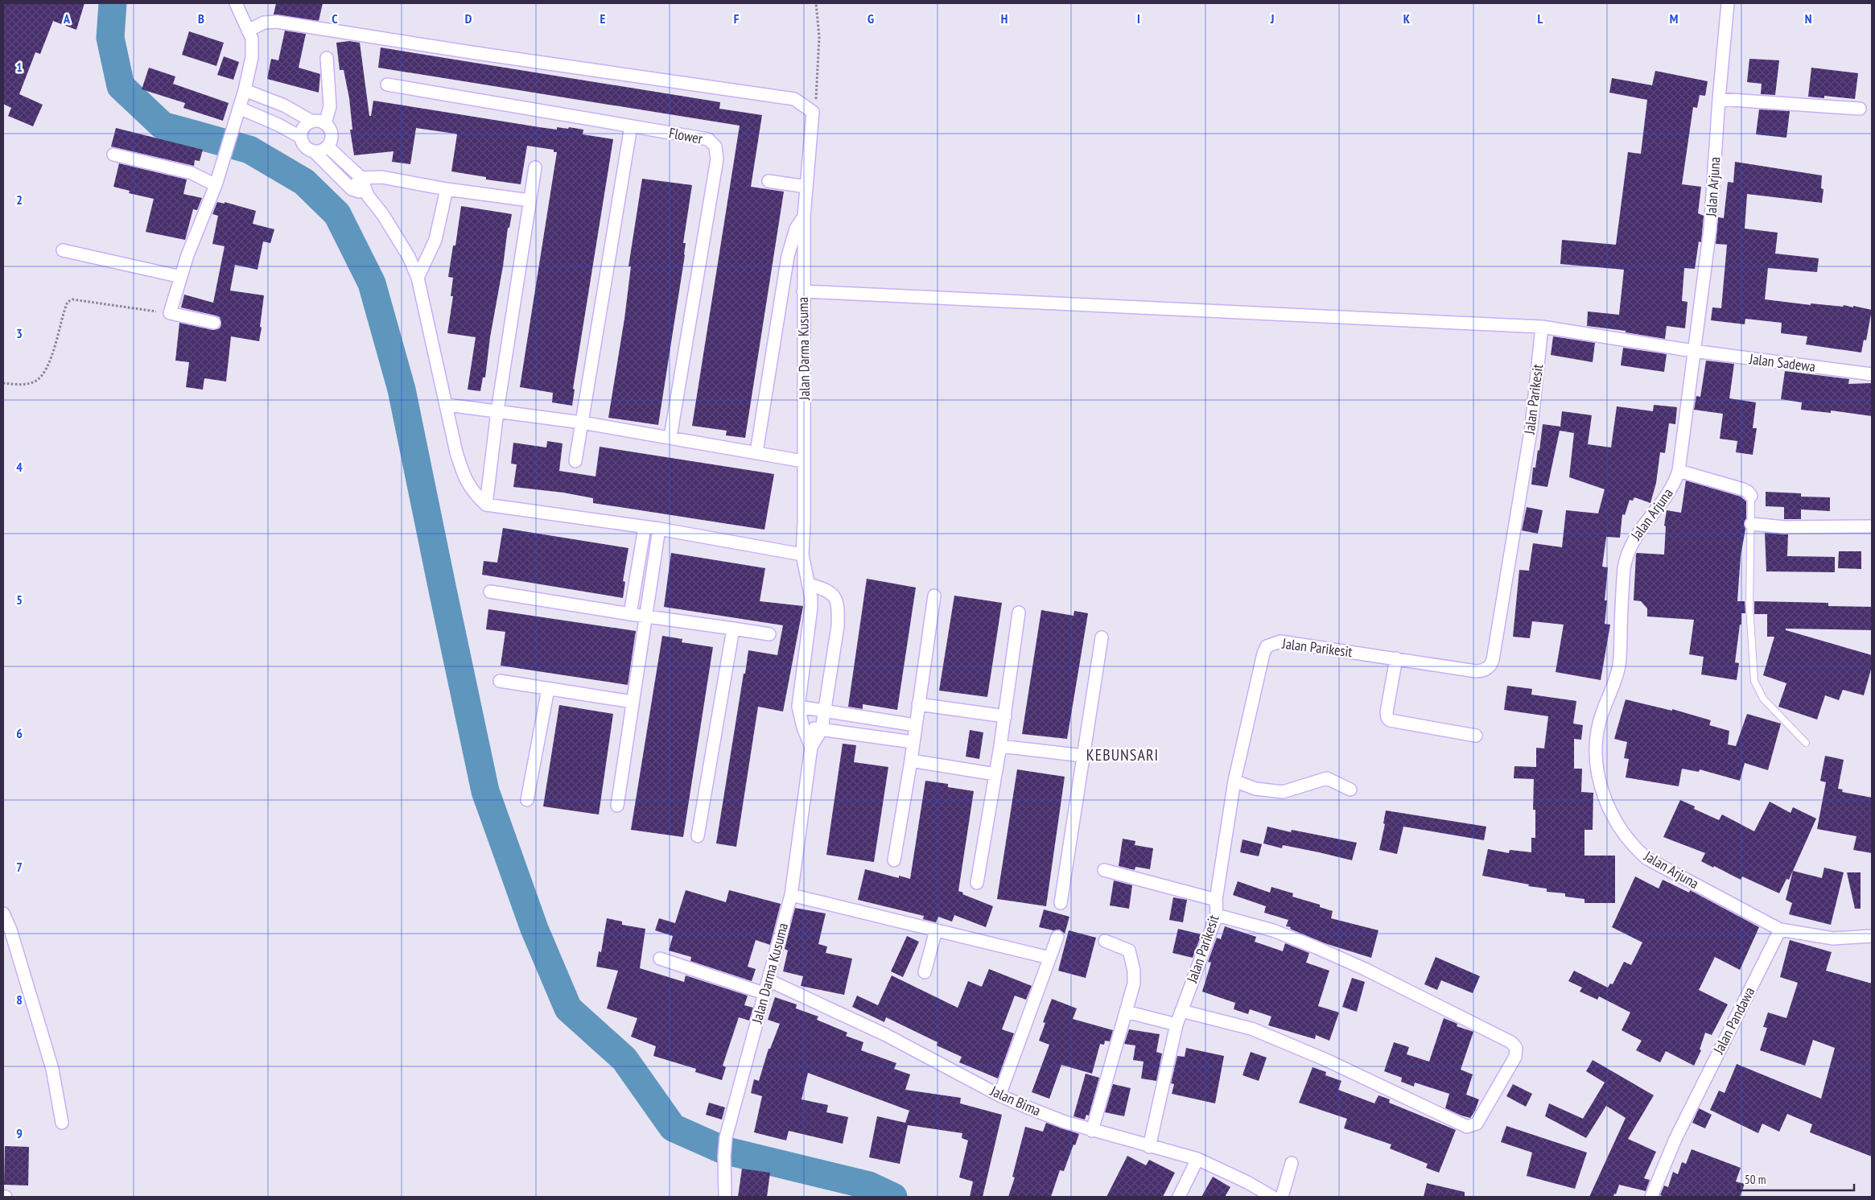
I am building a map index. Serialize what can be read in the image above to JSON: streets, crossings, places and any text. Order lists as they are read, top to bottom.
{
  "streets": {
    "street": [
      "Flower",
      "Jalan Arjuna",
      "Jalan Darma Kusuma",
      "Jalan Sadewa",
      "Jalan Parikesit",
      "Jalan Pandawa",
      "Jalan Bima"
    ]
  },
  "crossings": [
    ["Jalan Arjuna", "Jalan Sadewa"],
    ["Jalan Arjuna", "Jalan Pandawa"],
    ["Jalan Darma Kusuma", "Jalan Sadewa"],
    ["Jalan Darma Kusuma", "Jalan Bima"],
    ["Jalan Sadewa", "Jalan Parikesit"],
    ["Jalan Parikesit", "Jalan Bima"]
  ],
  "districts": ["KEBUNSARI"],
  "scale_bar": "50 m",
  "grid": {
    "columns": [
      "A",
      "B",
      "C",
      "D",
      "E",
      "F",
      "G",
      "H",
      "I",
      "J",
      "K",
      "L",
      "M",
      "N"
    ],
    "rows": [
      "1",
      "2",
      "3",
      "4",
      "5",
      "6",
      "7",
      "8",
      "9"
    ]
  }
}
